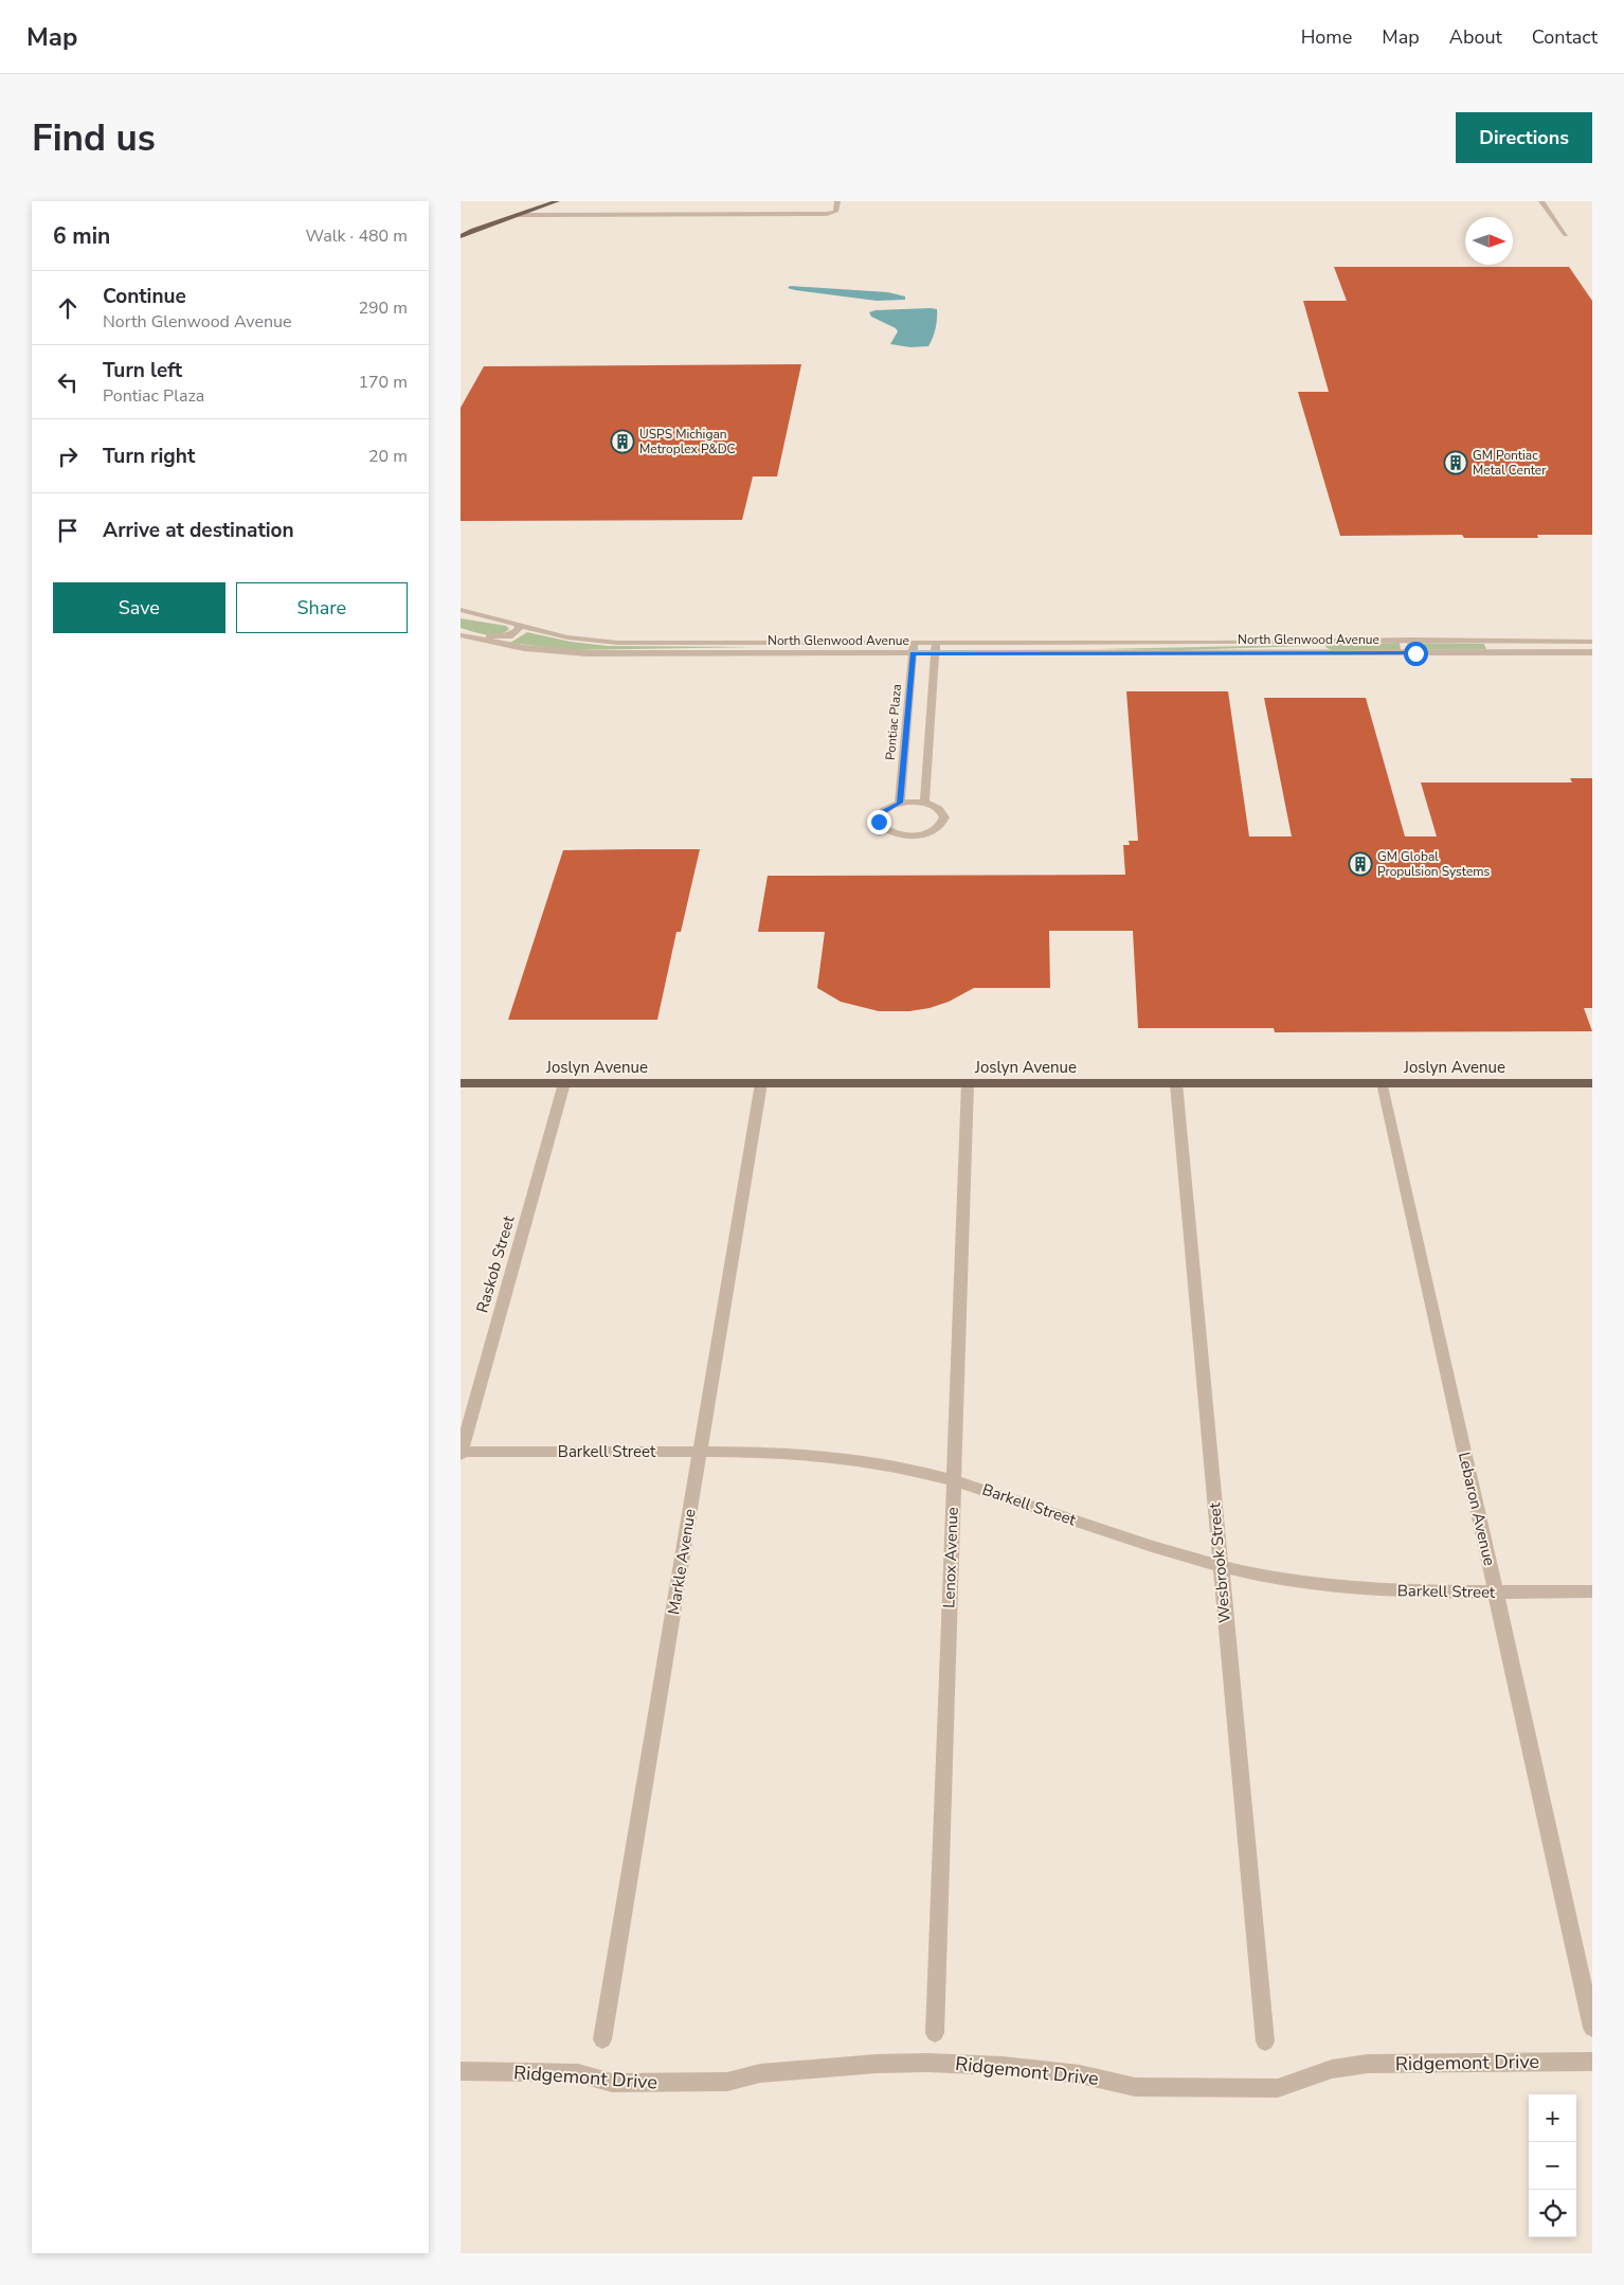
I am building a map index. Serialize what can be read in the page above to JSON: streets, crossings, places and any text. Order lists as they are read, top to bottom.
{
  "streets": {
    "main road": ["Joslyn Avenue"],
    "street": [
      "North Glenwood Avenue",
      "Pontiac Plaza",
      "Raskob Street",
      "Barkell Street",
      "Lebaron Avenue",
      "Lenox Avenue",
      "Markle Avenue",
      "Wesbrook Street",
      "Ridgemont Drive"
    ]
  },
  "crossings": [
    ["North Glenwood Avenue", "Pontiac Plaza"],
    ["Joslyn Avenue", "Raskob Street"],
    ["Joslyn Avenue", "Lebaron Avenue"],
    ["Joslyn Avenue", "Lenox Avenue"],
    ["Joslyn Avenue", "Markle Avenue"],
    ["Joslyn Avenue", "Wesbrook Street"],
    ["Raskob Street", "Barkell Street"],
    ["Barkell Street", "Lebaron Avenue"],
    ["Barkell Street", "Lenox Avenue"],
    ["Barkell Street", "Markle Avenue"],
    ["Barkell Street", "Wesbrook Street"]
  ],
  "places": {
    "building": ["USPS Michigan Metroplex P&DC", "GM Pontiac Metal Center", "GM Global Propulsion Systems"]
  },
  "north": "right",
  "page": {
    "header": "Map",
    "nav": [
      "Home",
      "Map",
      "About",
      "Contact"
    ],
    "buttons": [
      "Directions",
      ["Save", "Share"]
    ],
    "title": "Find us",
    "heading": ["6 min", "Walk · 480 m"],
    "list": [
      ["Continue", "North Glenwood Avenue", "290 m"],
      ["Turn left", "Pontiac Plaza", "170 m"],
      ["Turn right", "20 m"],
      "Arrive at destination"
    ],
    "map_buttons": ["+", "−"]
  }
}
